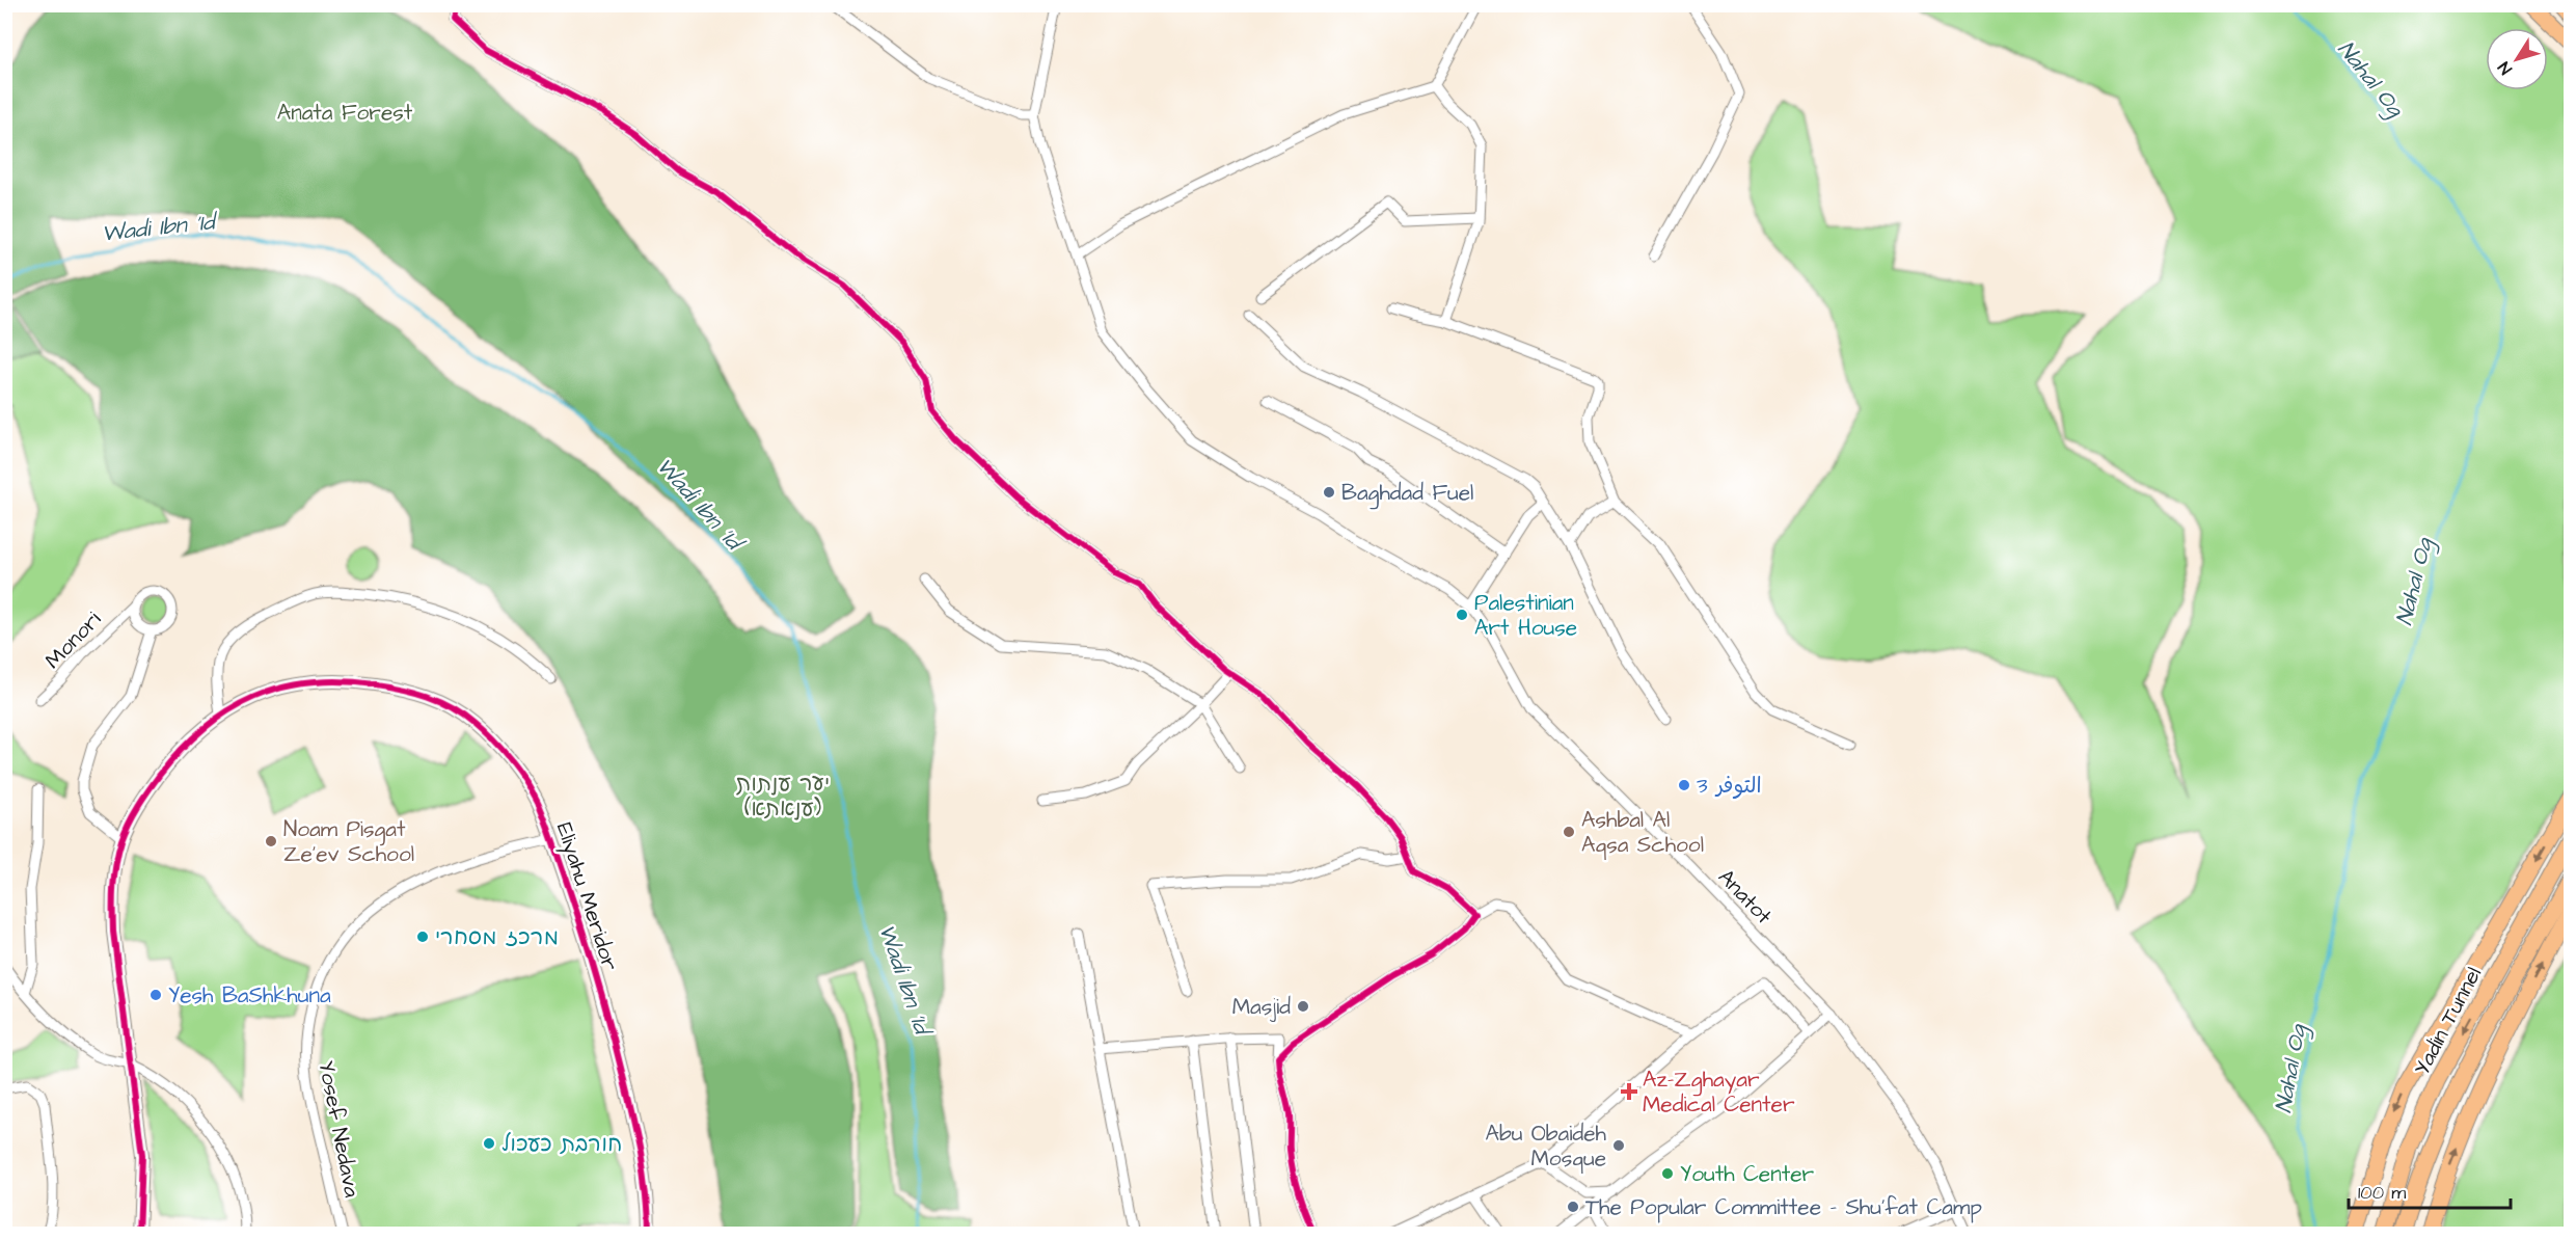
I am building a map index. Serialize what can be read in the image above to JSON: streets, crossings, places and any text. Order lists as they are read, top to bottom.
{
  "streets": {
    "highway": ["Yadin Tunnel"],
    "street": [
      "Monori",
      "Eliyahu Meridor",
      "Anatot",
      "Yosef Nedava"
    ]
  },
  "crossings": [
    ["Eliyahu Meridor", "Yosef Nedava"]
  ],
  "water": ["Nahal Og", "Wadi Ibn 'Id"],
  "parks": ["Anata Forest", "יער ענתות (ענאתא)"],
  "places": {
    "other": [
      "Baghdad Fuel",
      "Palestinian Art House",
      "التوفر 3",
      "Ashbal Al Aqsa School",
      "Noam Pisgat Ze'ev School",
      "מרכז מסחרי",
      "Yesh BaShkhuna",
      "Masjid",
      "חורבת כעכול",
      "Abu Obaideh Mosque",
      "Youth Center",
      "The Popular Committee - Shu'fat Camp"
    ],
    "health": ["Az-Zghayar Medical Center"]
  },
  "scale_bar": "100 m",
  "north": "bottom left"
}
